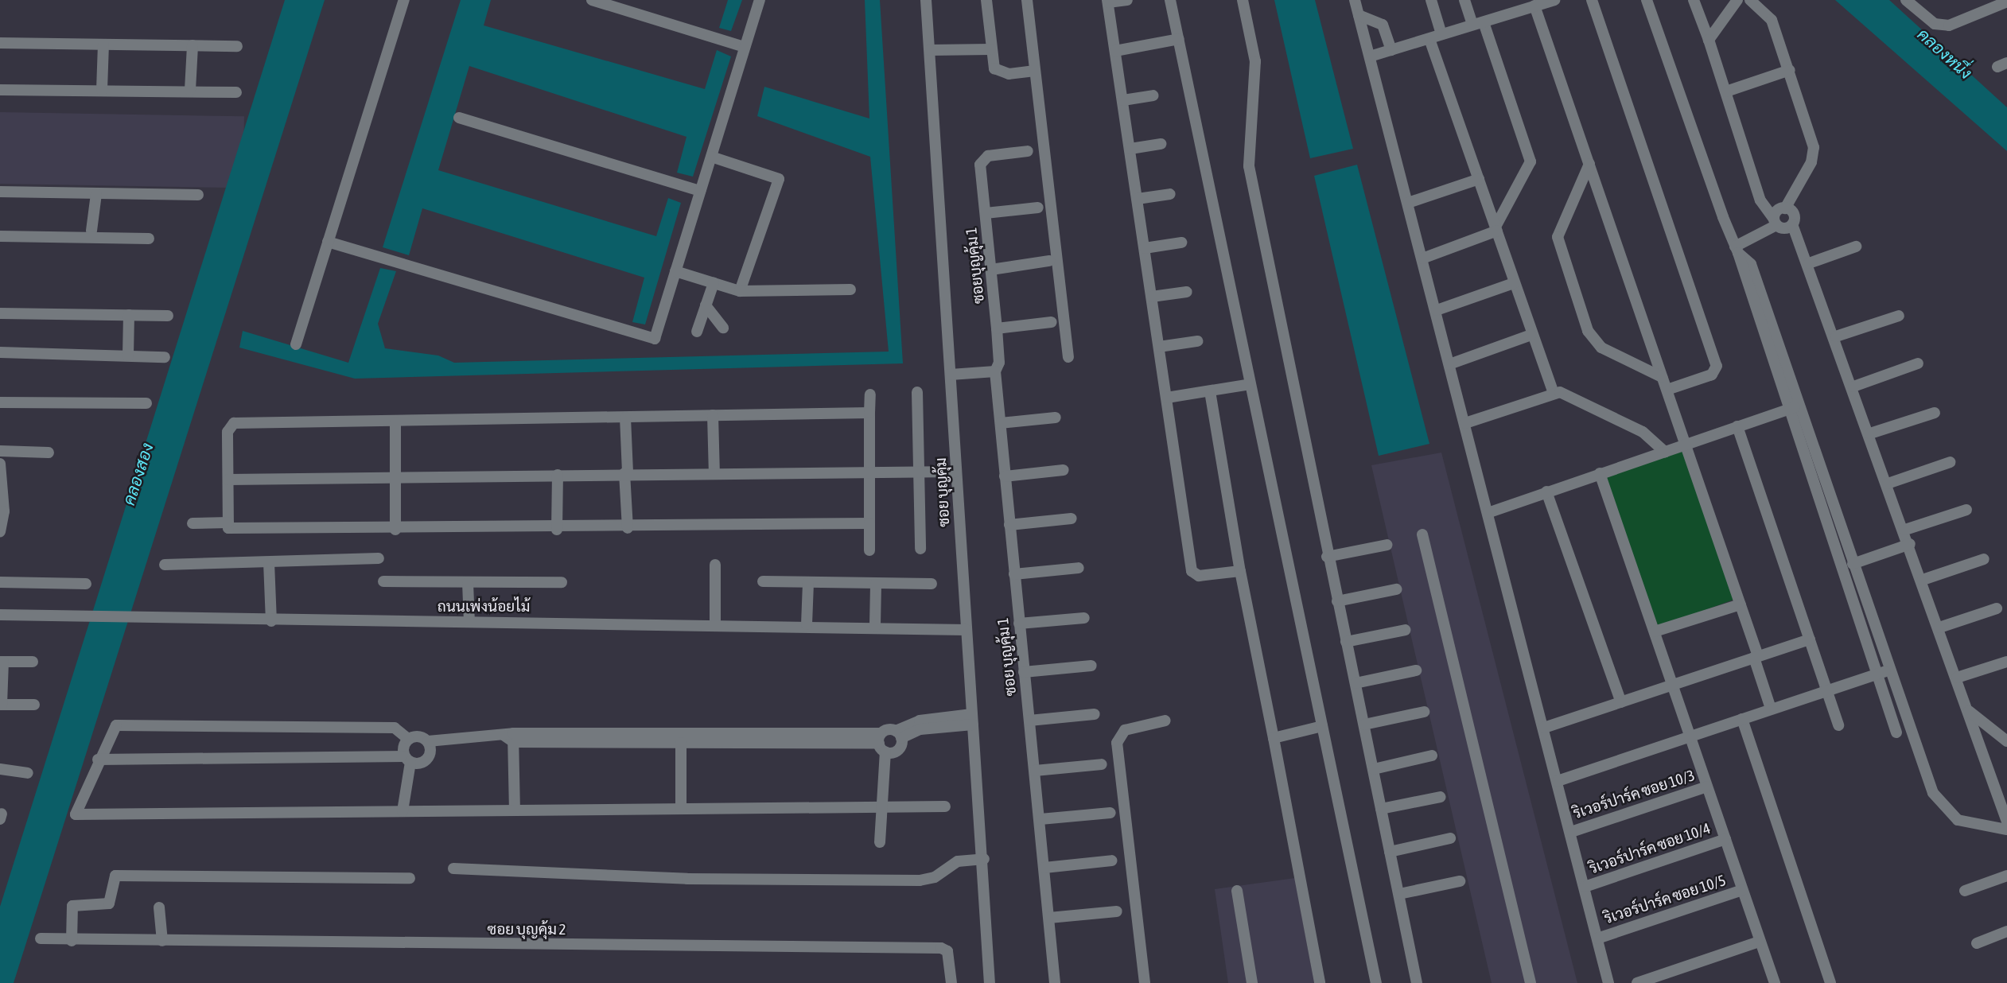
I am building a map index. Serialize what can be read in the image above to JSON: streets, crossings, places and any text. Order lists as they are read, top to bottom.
{
  "streets": {
    "street": [
      "ซอยบุญคุ้ม 1",
      "ซอย บุญคุ้ม",
      "ถนนเพ่งน้อยไม้",
      "ซอย บุญคุ้ม 1",
      "ริเวอร์ปาร์ค ซอย 10/3",
      "ริเวอร์ปาร์ค ซอย 10/4",
      "ริเวอร์ปาร์ค ซอย 10/5",
      "ซอย บุญคุ้ม 2"
    ]
  },
  "crossings": [
    ["ซอยบุญคุ้ม 1", "ซอย บุญคุ้ม 1"],
    ["ซอย บุญคุ้ม", "ถนนเพ่งน้อยไม้"]
  ],
  "water": ["คลองหนึ่ง", "คลองสอง"]
}
